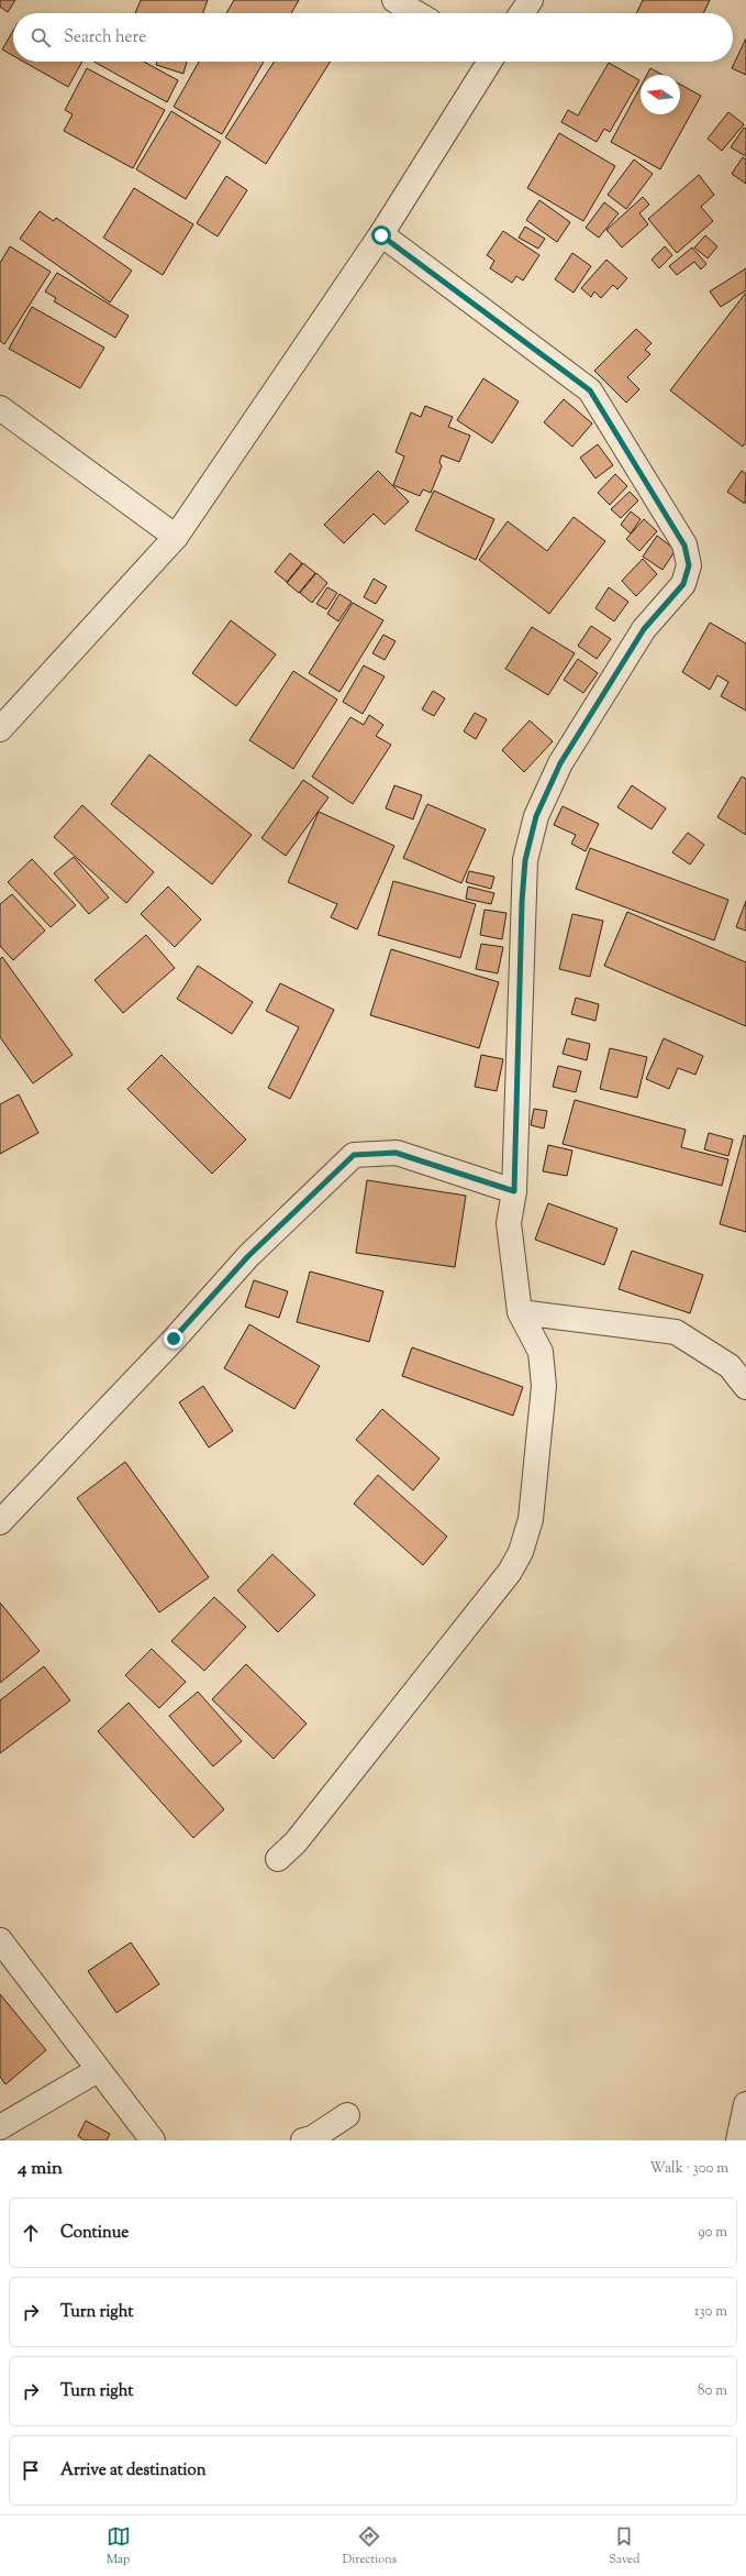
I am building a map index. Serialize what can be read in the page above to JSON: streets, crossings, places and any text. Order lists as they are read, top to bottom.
{
  "north": "left",
  "page": {
    "search": "Search here",
    "heading": ["4 min", "Walk · 300 m"],
    "list": [
      ["Continue", "90 m"],
      ["Turn right", "130 m"],
      ["Turn right", "80 m"],
      "Arrive at destination"
    ],
    "nav": ["Map", "Directions", "Saved"]
  }
}
